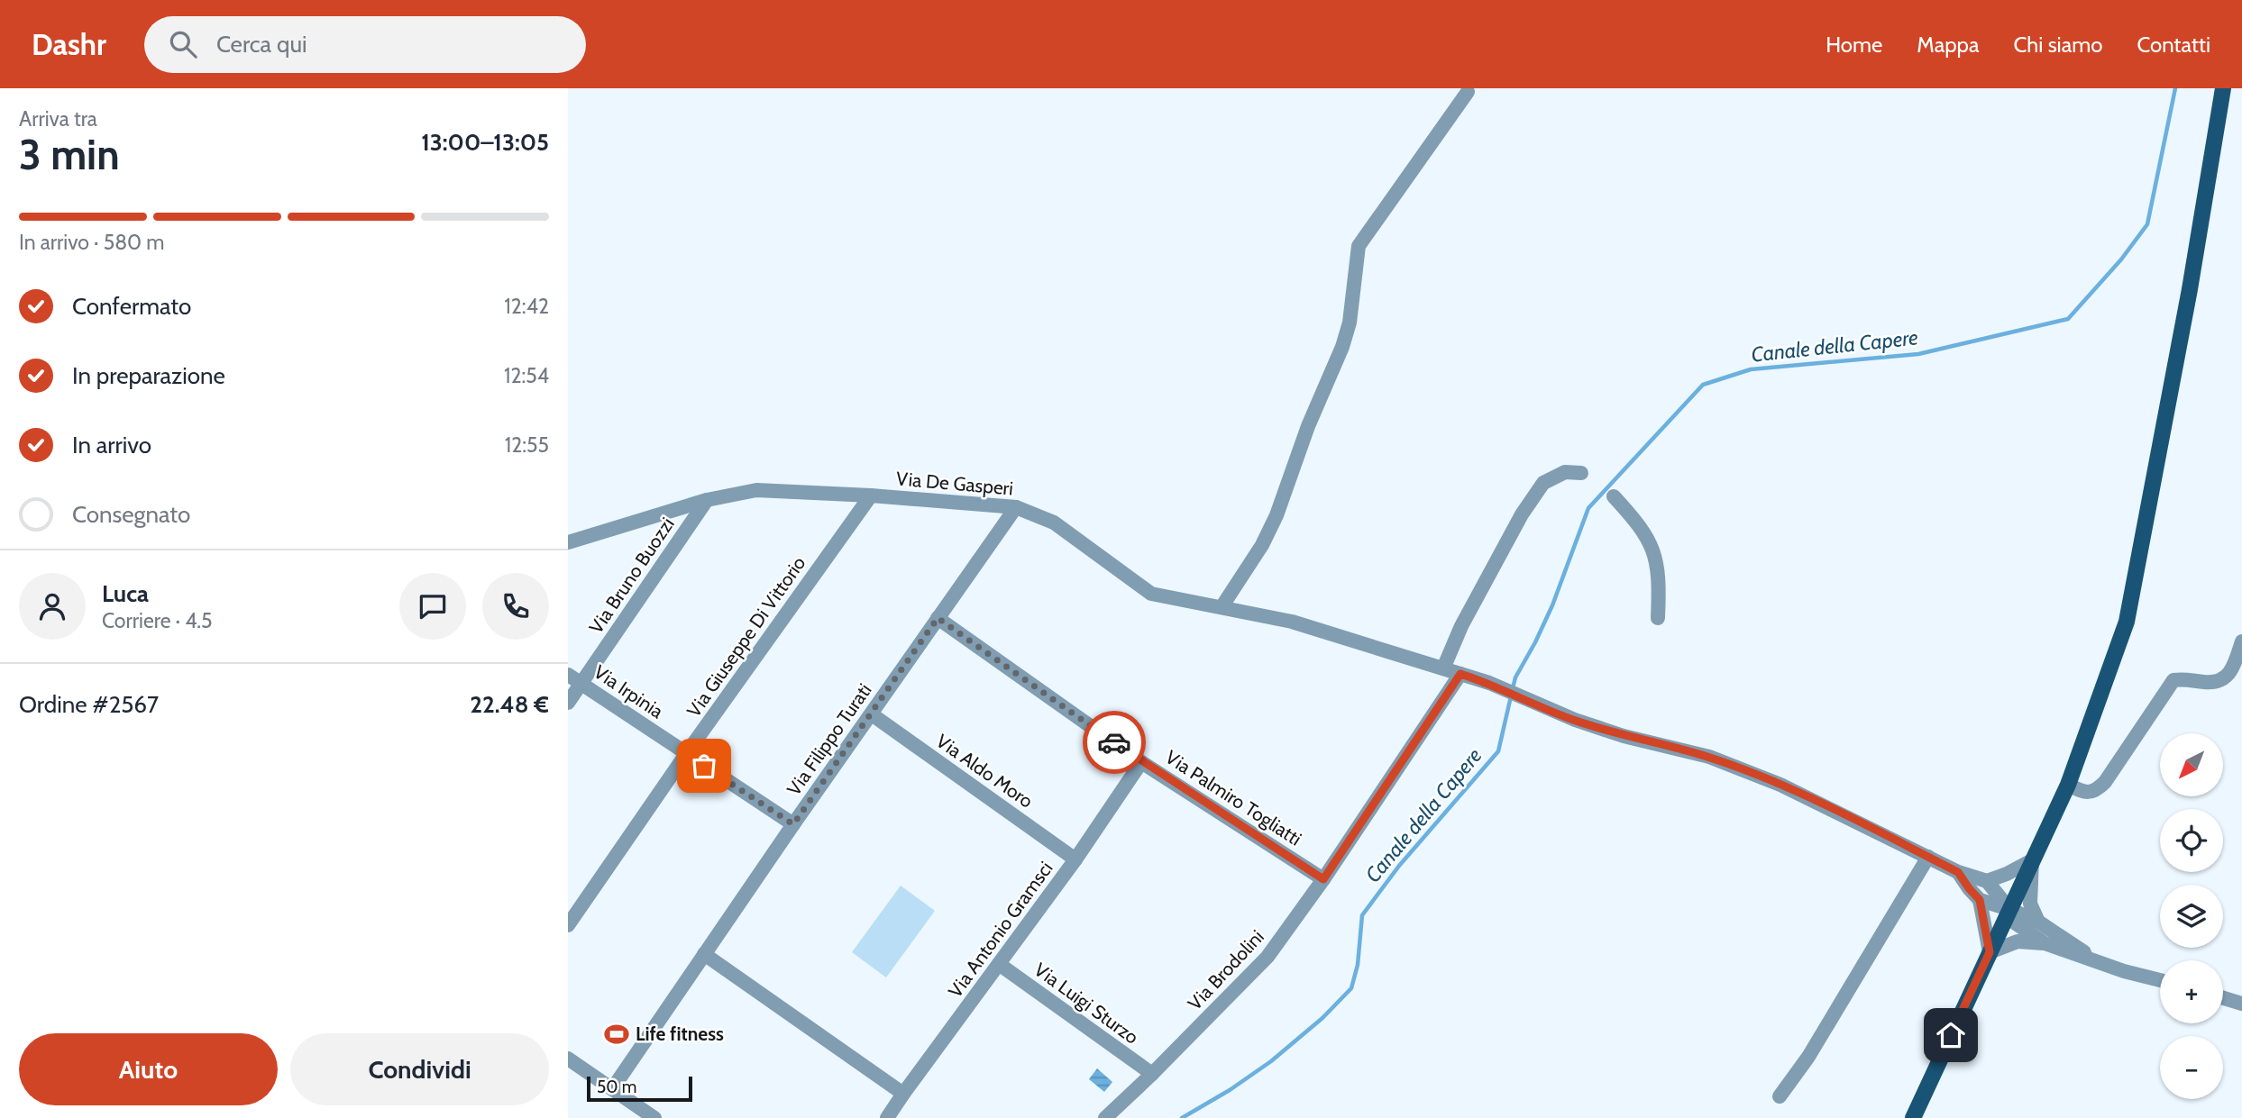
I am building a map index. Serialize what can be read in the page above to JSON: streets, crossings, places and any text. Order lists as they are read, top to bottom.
{
  "streets": {
    "street": [
      "Via De Gasperi",
      "Via Bruno Buozzi",
      "Via Giuseppe Di Vittorio",
      "Via Irpinia",
      "Via Filippo Turati",
      "Via Aldo Moro",
      "Via Palmiro Togliatti",
      "Via Antonio Gramsci",
      "Via Brodolini",
      "Via Luigi Sturzo"
    ]
  },
  "crossings": [
    ["Via De Gasperi", "Via Bruno Buozzi"],
    ["Via De Gasperi", "Via Giuseppe Di Vittorio"],
    ["Via De Gasperi", "Via Filippo Turati"],
    ["Via De Gasperi", "Via Brodolini"],
    ["Via Bruno Buozzi", "Via Irpinia"],
    ["Via Giuseppe Di Vittorio", "Via Irpinia"],
    ["Via Irpinia", "Via Filippo Turati"],
    ["Via Filippo Turati", "Via Aldo Moro"],
    ["Via Filippo Turati", "Via Palmiro Togliatti"],
    ["Via Aldo Moro", "Via Antonio Gramsci"],
    ["Via Palmiro Togliatti", "Via Antonio Gramsci"],
    ["Via Palmiro Togliatti", "Via Brodolini"],
    ["Via Antonio Gramsci", "Via Luigi Sturzo"],
    ["Via Brodolini", "Via Luigi Sturzo"]
  ],
  "water": ["Canale della Capere"],
  "places": {
    "sports": ["Life fitness"]
  },
  "scale_bar": "50 m",
  "north": "bottom left",
  "page": {
    "header": "Dashr",
    "search": "Cerca qui",
    "nav": [
      "Home",
      "Mappa",
      "Chi siamo",
      "Contatti"
    ],
    "heading": ["3 min", "Arriva tra", "13:00–13:05"],
    "panel": [
      "Luca",
      "Corriere · 4.5",
      "Ordine #2567",
      "22.48 €"
    ],
    "bar": "In arrivo · 580 m",
    "list": [
      ["Confermato", "12:42"],
      ["In preparazione", "12:54"],
      ["In arrivo", "12:55"],
      "Consegnato"
    ],
    "map_buttons": ["+", "−"],
    "buttons": ["Aiuto", "Condividi"],
    "scale": "50 m"
  }
}
